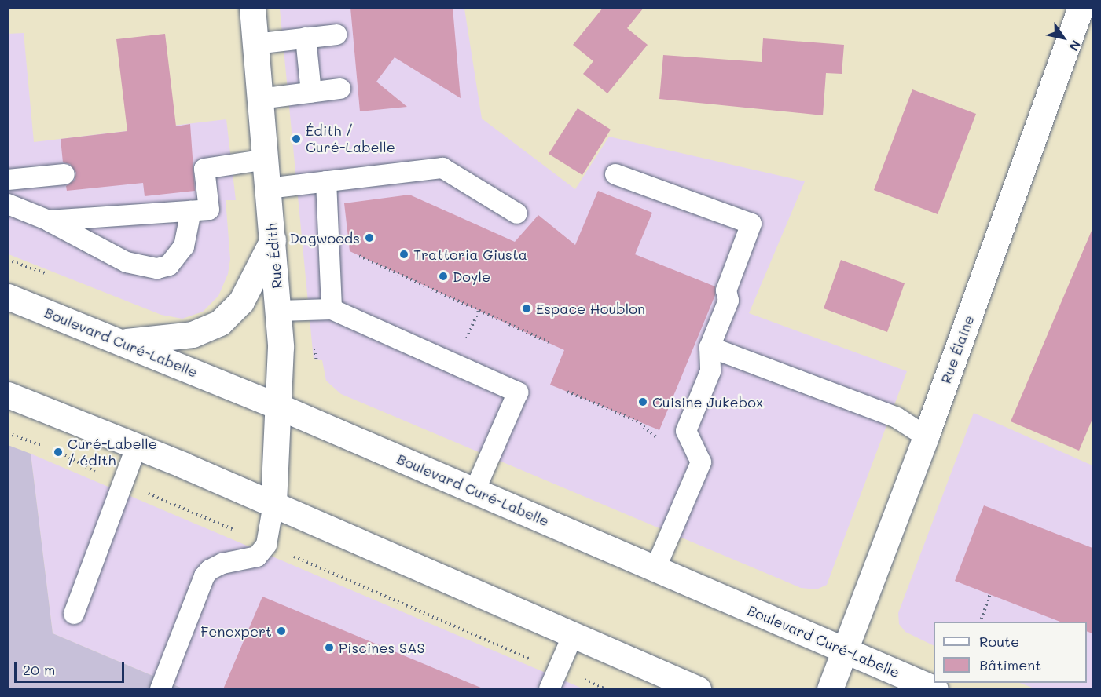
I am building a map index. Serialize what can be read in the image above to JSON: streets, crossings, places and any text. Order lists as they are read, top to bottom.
{
  "streets": {
    "main road": ["Rue Édith", "Boulevard Curé-Labelle", "Rue Élaine"]
  },
  "crossings": [
    ["Rue Édith", "Boulevard Curé-Labelle"],
    ["Boulevard Curé-Labelle", "Rue Élaine"]
  ],
  "places": [
    "Édith / Curé-Labelle",
    "Dagwoods",
    "Trattoria Giusta",
    "Doyle",
    "Espace Houblon",
    "Cuisine Jukebox",
    "Curé-Labelle / édith",
    "Fenexpert",
    "Piscines SAS"
  ],
  "legend": ["Route", "Bâtiment"],
  "scale_bar": "20 m",
  "north": "bottom right"
}
